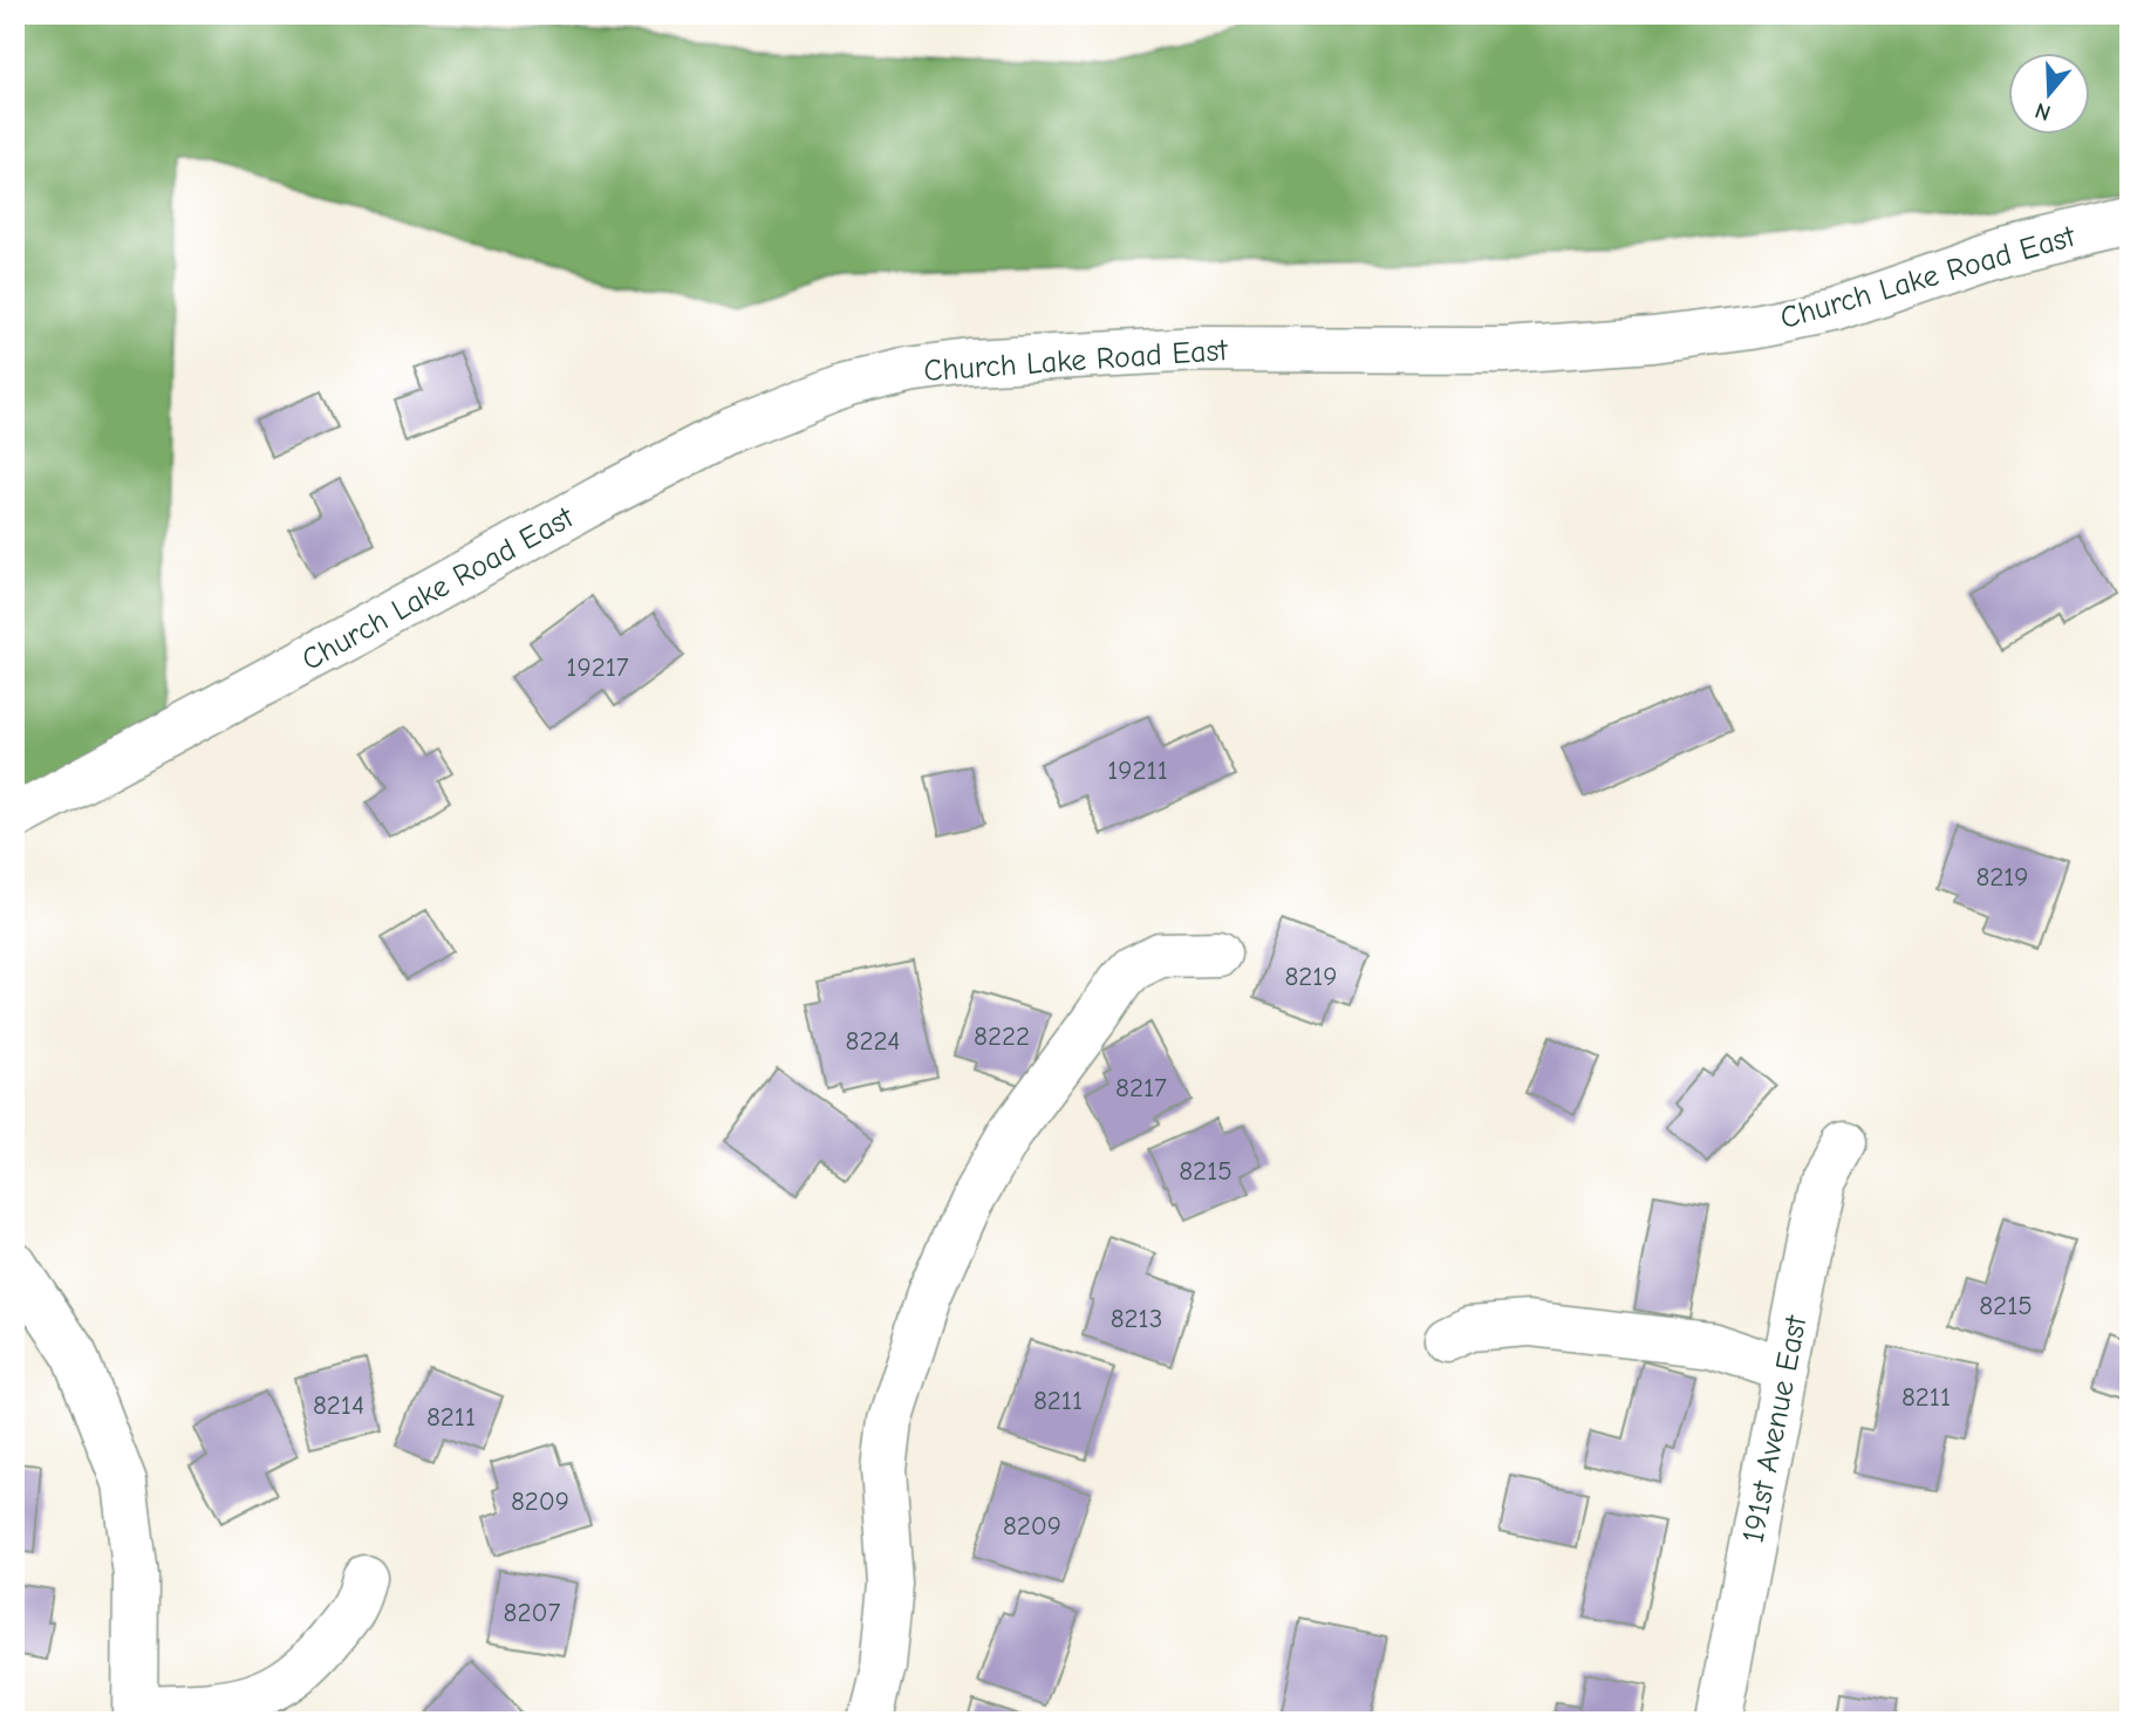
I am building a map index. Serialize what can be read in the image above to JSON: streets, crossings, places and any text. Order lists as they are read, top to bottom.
{
  "streets": {
    "street": ["Church Lake Road East", "191st Avenue East"]
  },
  "house_numbers": [
    "19217",
    "19211",
    "8219",
    "8219",
    "8222",
    "8224",
    "8217",
    "8215",
    "8215",
    "8213",
    "8211",
    "8211",
    "8214",
    "8211",
    "8209",
    "8209",
    "8207"
  ],
  "north": "bottom"
}
